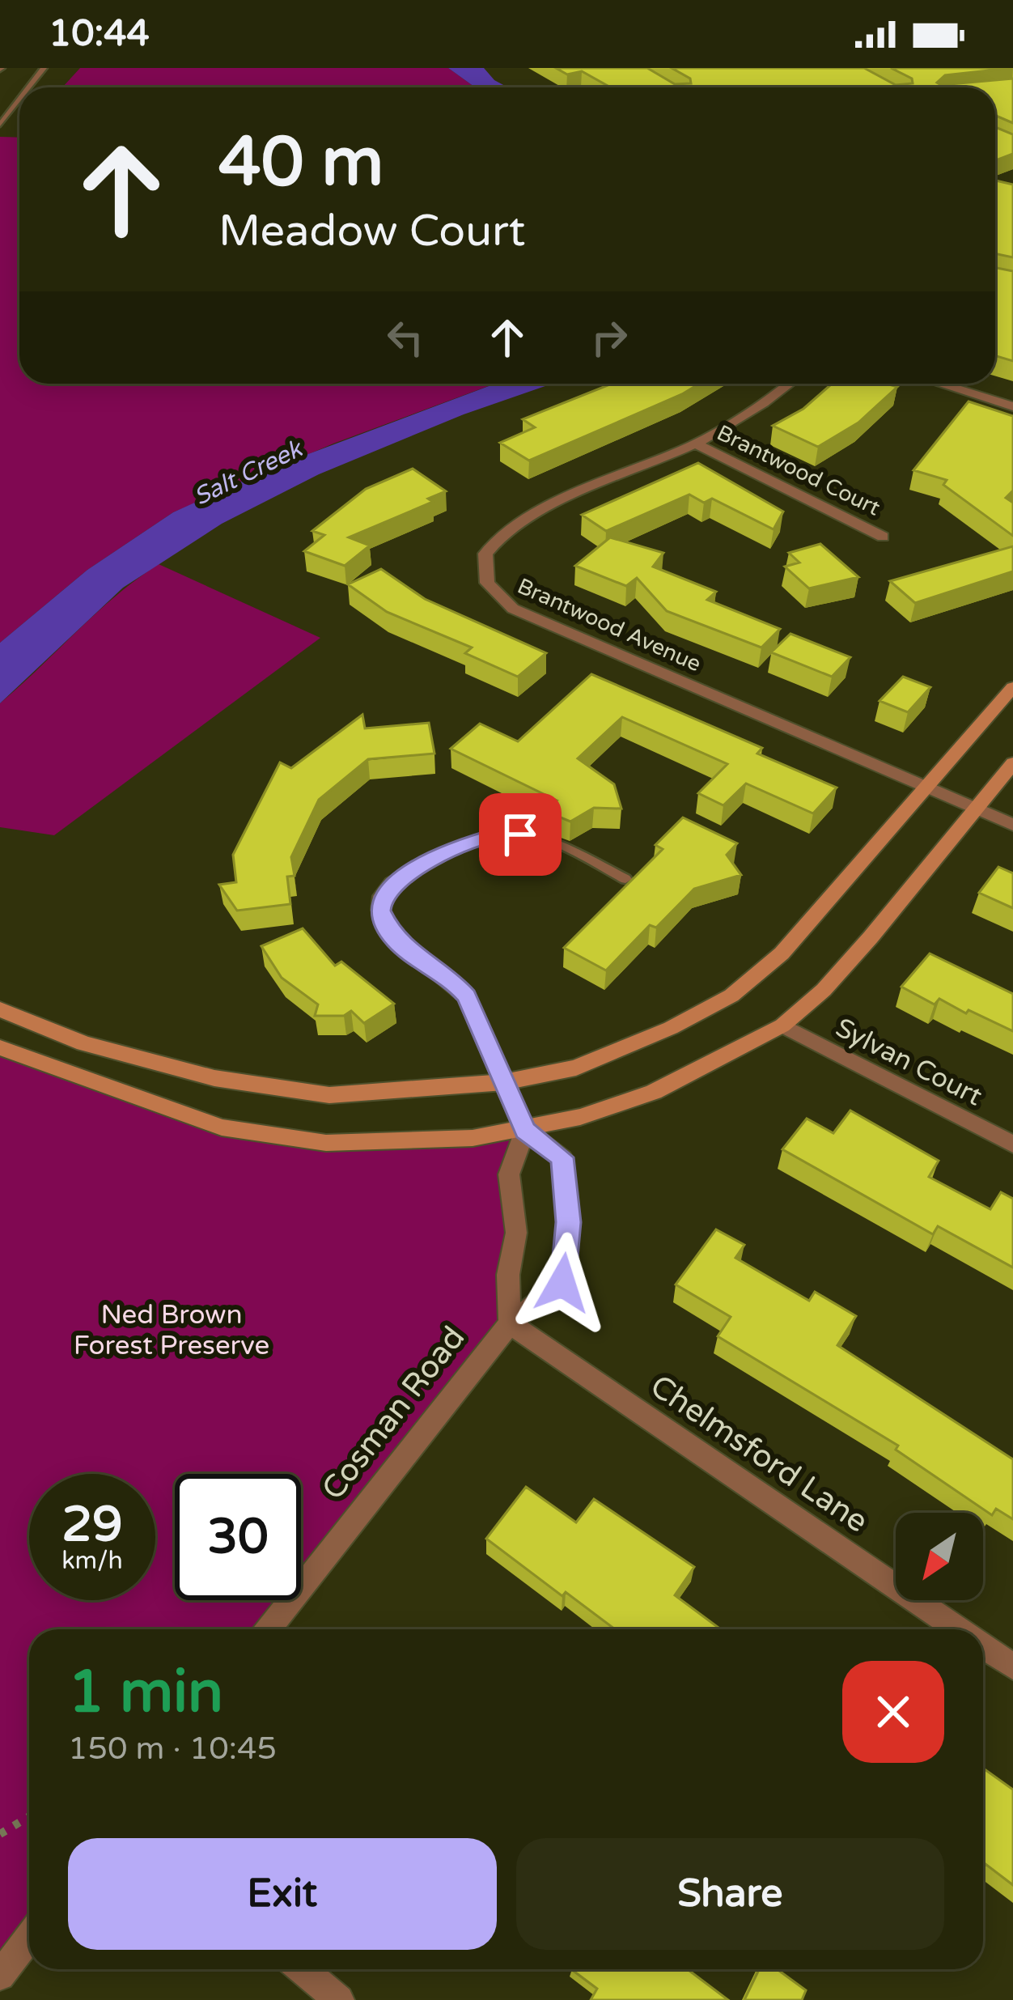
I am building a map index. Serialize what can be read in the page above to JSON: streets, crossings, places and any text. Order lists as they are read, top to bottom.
{
  "streets": {
    "street": [
      "Brantwood Court",
      "Brantwood Avenue",
      "Sylvan Court",
      "Cosman Road",
      "Chelmsford Lane"
    ]
  },
  "crossings": [
    ["Brantwood Court", "Brantwood Avenue"],
    ["Cosman Road", "Chelmsford Lane"]
  ],
  "water": ["Salt Creek"],
  "parks": ["Ned Brown Forest Preserve"],
  "north": "bottom left",
  "page": {
    "status": "10:44",
    "turn": ["40 m", "Meadow Court"],
    "speed": "29 km/h",
    "limit": "30",
    "heading": ["1 min", "150 m · 10:45"],
    "buttons": ["Exit", "Share"]
  }
}
